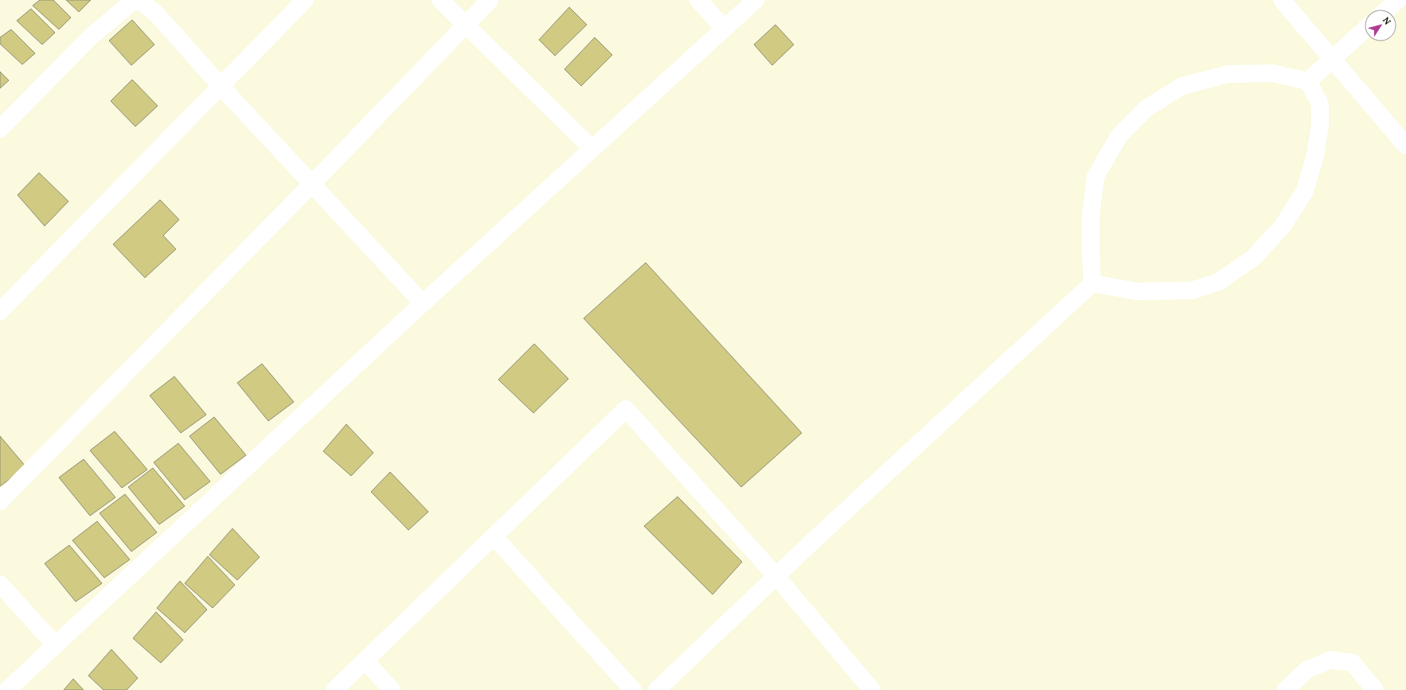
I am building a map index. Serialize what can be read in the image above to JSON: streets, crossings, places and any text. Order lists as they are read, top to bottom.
{
  "north": "top right"
}
